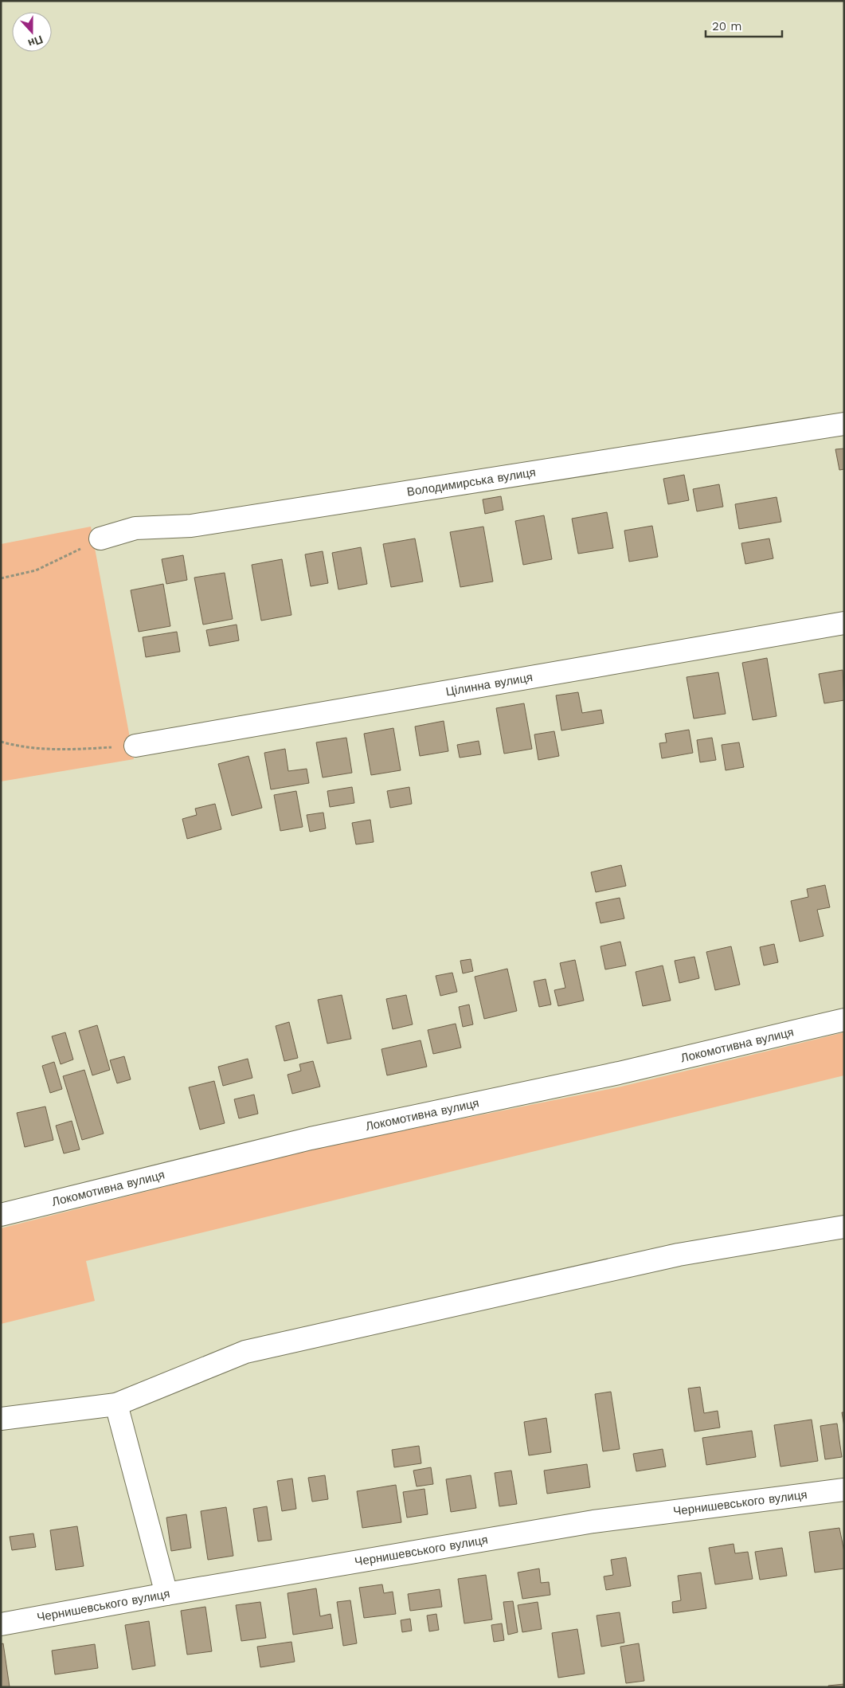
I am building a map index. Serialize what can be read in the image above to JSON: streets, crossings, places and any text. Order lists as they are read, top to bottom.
{
  "streets": {
    "street": [
      "Володимирська вулиця",
      "Цілинна вулиця",
      "Локомотивна вулиця",
      "Чернишевського вулиця"
    ]
  },
  "scale_bar": "20 m",
  "north": "bottom"
}
